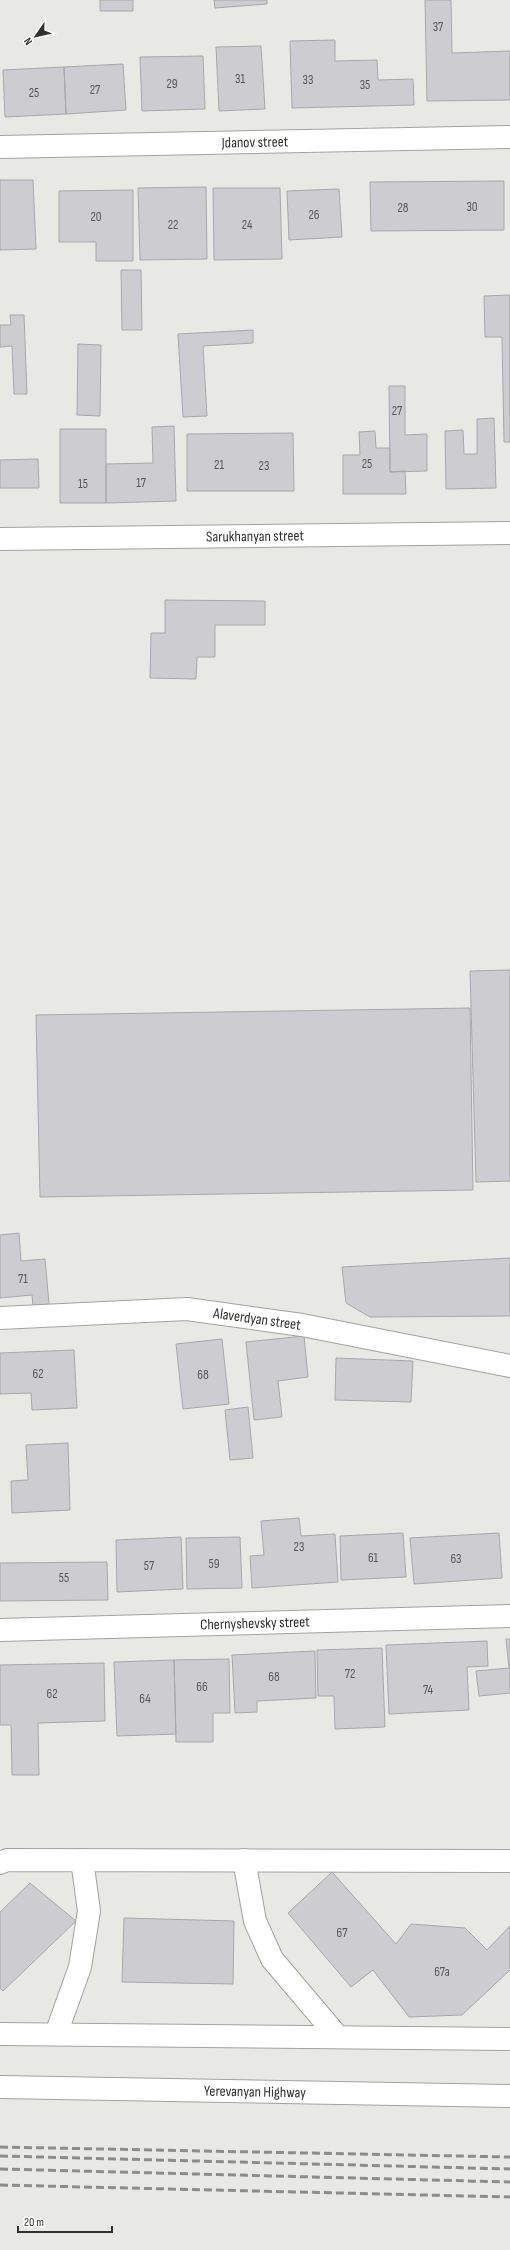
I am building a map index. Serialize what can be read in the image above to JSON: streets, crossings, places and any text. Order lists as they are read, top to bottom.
{
  "streets": {
    "main road": [
      "Jdanov street",
      "Sarukhanyan street",
      "Alaverdyan street",
      "Chernyshevsky street",
      "Yerevanyan Highway"
    ]
  },
  "house_numbers": [
    "37",
    "31",
    "33",
    "29",
    "35",
    "27",
    "25",
    "30",
    "28",
    "26",
    "20",
    "22",
    "24",
    "27",
    "25",
    "21",
    "23",
    "17",
    "15",
    "71",
    "62",
    "68",
    "23",
    "61",
    "63",
    "59",
    "57",
    "55",
    "72",
    "68",
    "66",
    "74",
    "62",
    "64",
    "67",
    "67a"
  ],
  "scale_bar": "20 m",
  "north": "bottom left"
}
